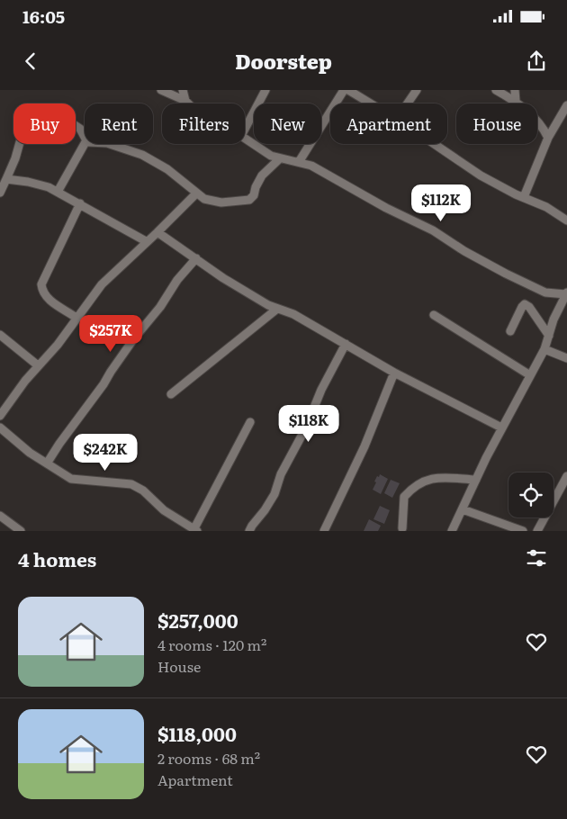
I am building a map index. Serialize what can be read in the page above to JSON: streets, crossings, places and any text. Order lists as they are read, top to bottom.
{
  "page": {
    "status": "16:05",
    "header": "Doorstep",
    "chip": [
      "Buy",
      "Rent",
      "Filters",
      "New",
      "Apartment",
      "House"
    ],
    "price": [
      "$112K",
      "$257K",
      "$118K",
      "$242K"
    ],
    "heading": "4 homes",
    "list": [
      {
        "name": "$257,000",
        "note": "4 rooms · 120 m² · House"
      },
      {
        "name": "$118,000",
        "note": "2 rooms · 68 m² · Apartment"
      }
    ]
  }
}
